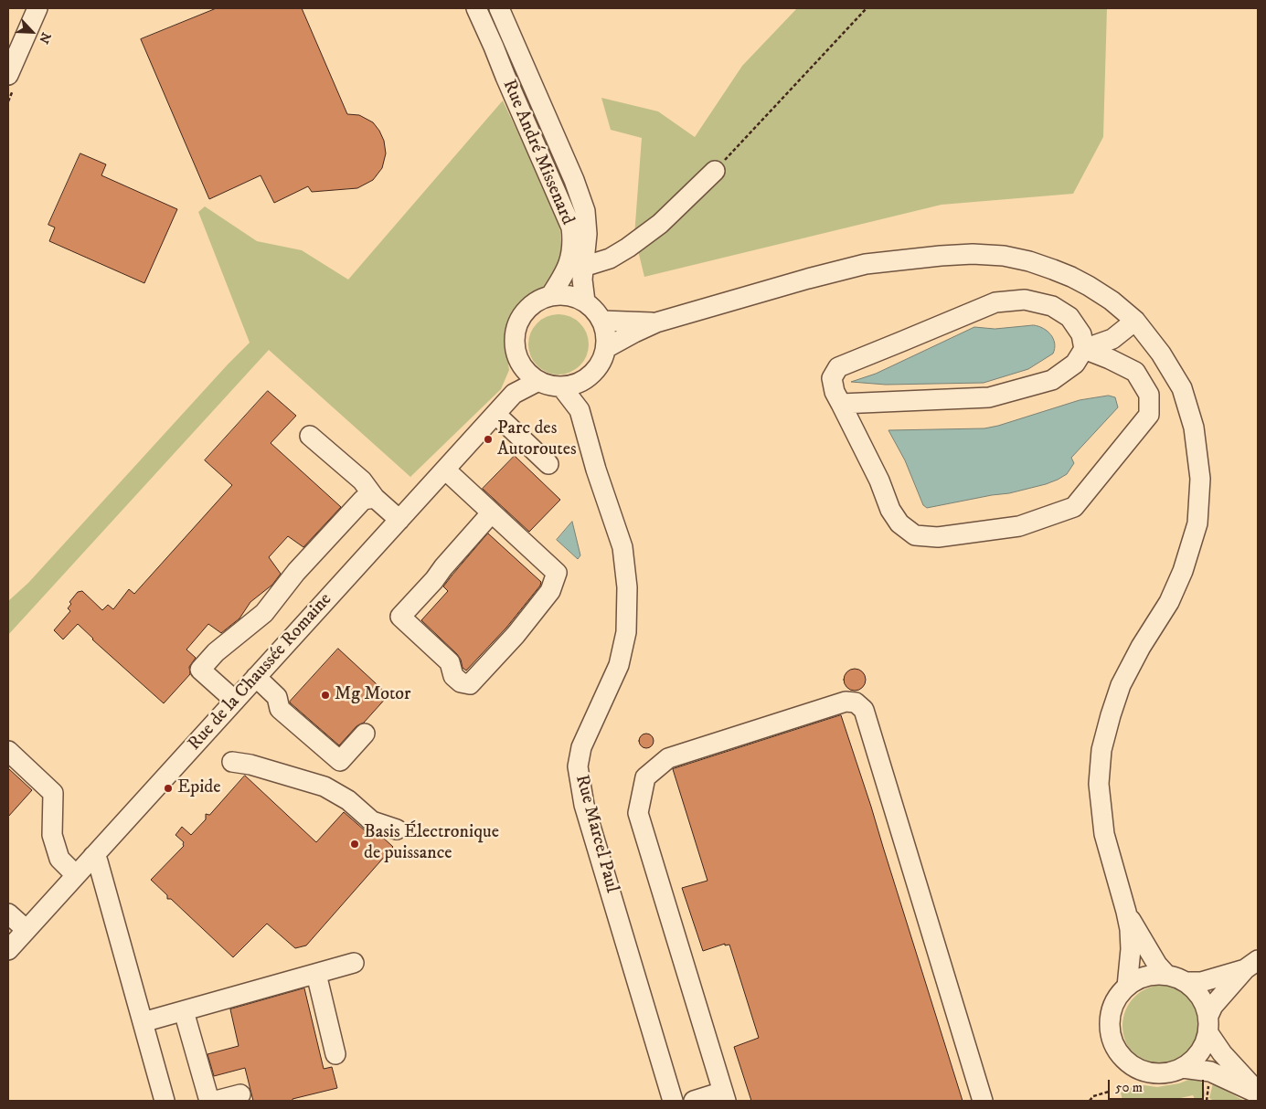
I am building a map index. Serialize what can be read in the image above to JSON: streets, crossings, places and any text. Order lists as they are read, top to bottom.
{
  "streets": {
    "street": ["Rue André Missenard", "Rue de la Chaussée Romaine", "Rue Marcel Paul"]
  },
  "crossings": [
    ["Rue André Missenard", "Rue de la Chaussée Romaine"],
    ["Rue André Missenard", "Rue Marcel Paul"],
    ["Rue de la Chaussée Romaine", "Rue Marcel Paul"]
  ],
  "places": [
    "Parc des Autoroutes",
    "Mg Motor",
    "Epide",
    "Basis Électronique de puissance"
  ],
  "scale_bar": "50 m",
  "north": "bottom right"
}
